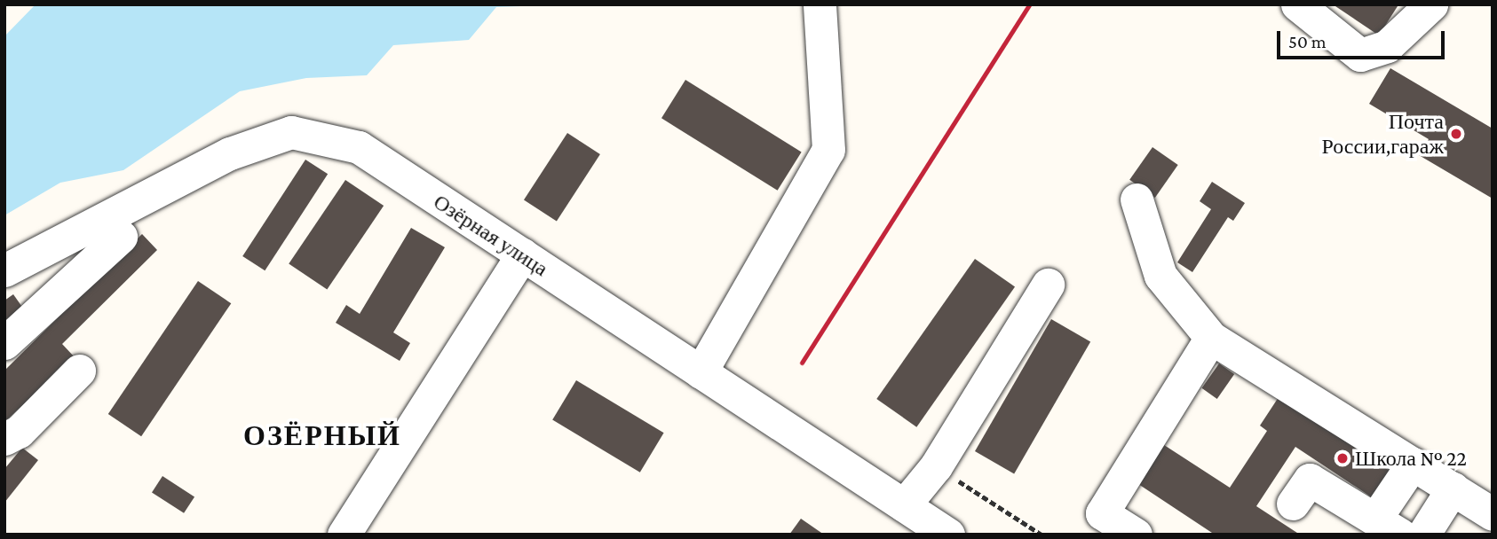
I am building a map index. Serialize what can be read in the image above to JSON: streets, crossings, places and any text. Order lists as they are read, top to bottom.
{
  "streets": {
    "street": ["Озёрная улица"]
  },
  "districts": ["ОЗЁРНЫЙ"],
  "places": ["Почта России,гараж", "Школа № 22"],
  "scale_bar": "50 m"
}
